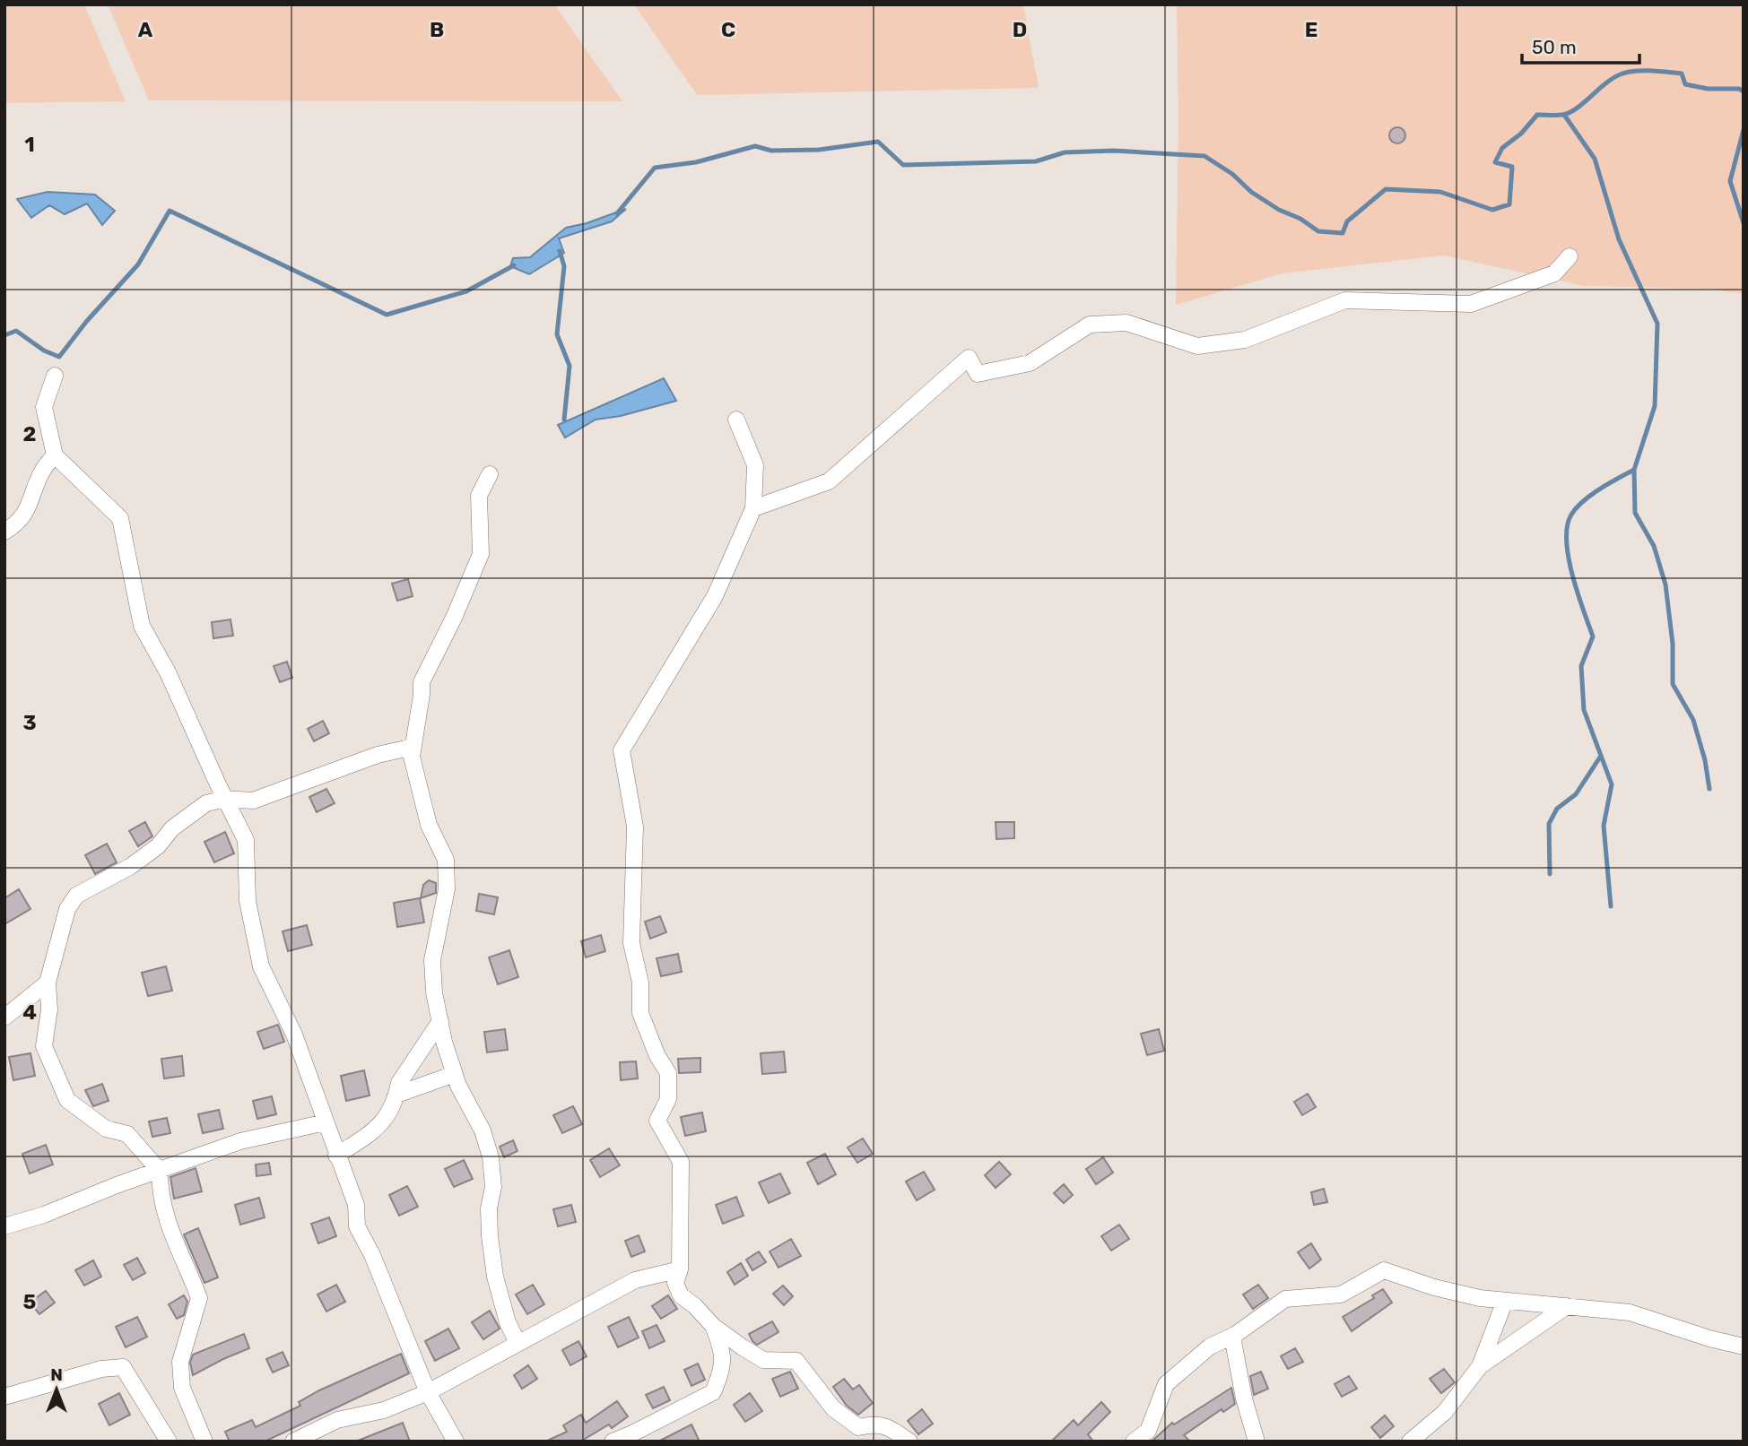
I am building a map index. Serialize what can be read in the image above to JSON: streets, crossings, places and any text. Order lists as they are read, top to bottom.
{
  "scale_bar": "50 m",
  "north": "top",
  "grid": {
    "columns": [
      "A",
      "B",
      "C",
      "D",
      "E"
    ],
    "rows": [
      "1",
      "2",
      "3",
      "4",
      "5"
    ]
  }
}
